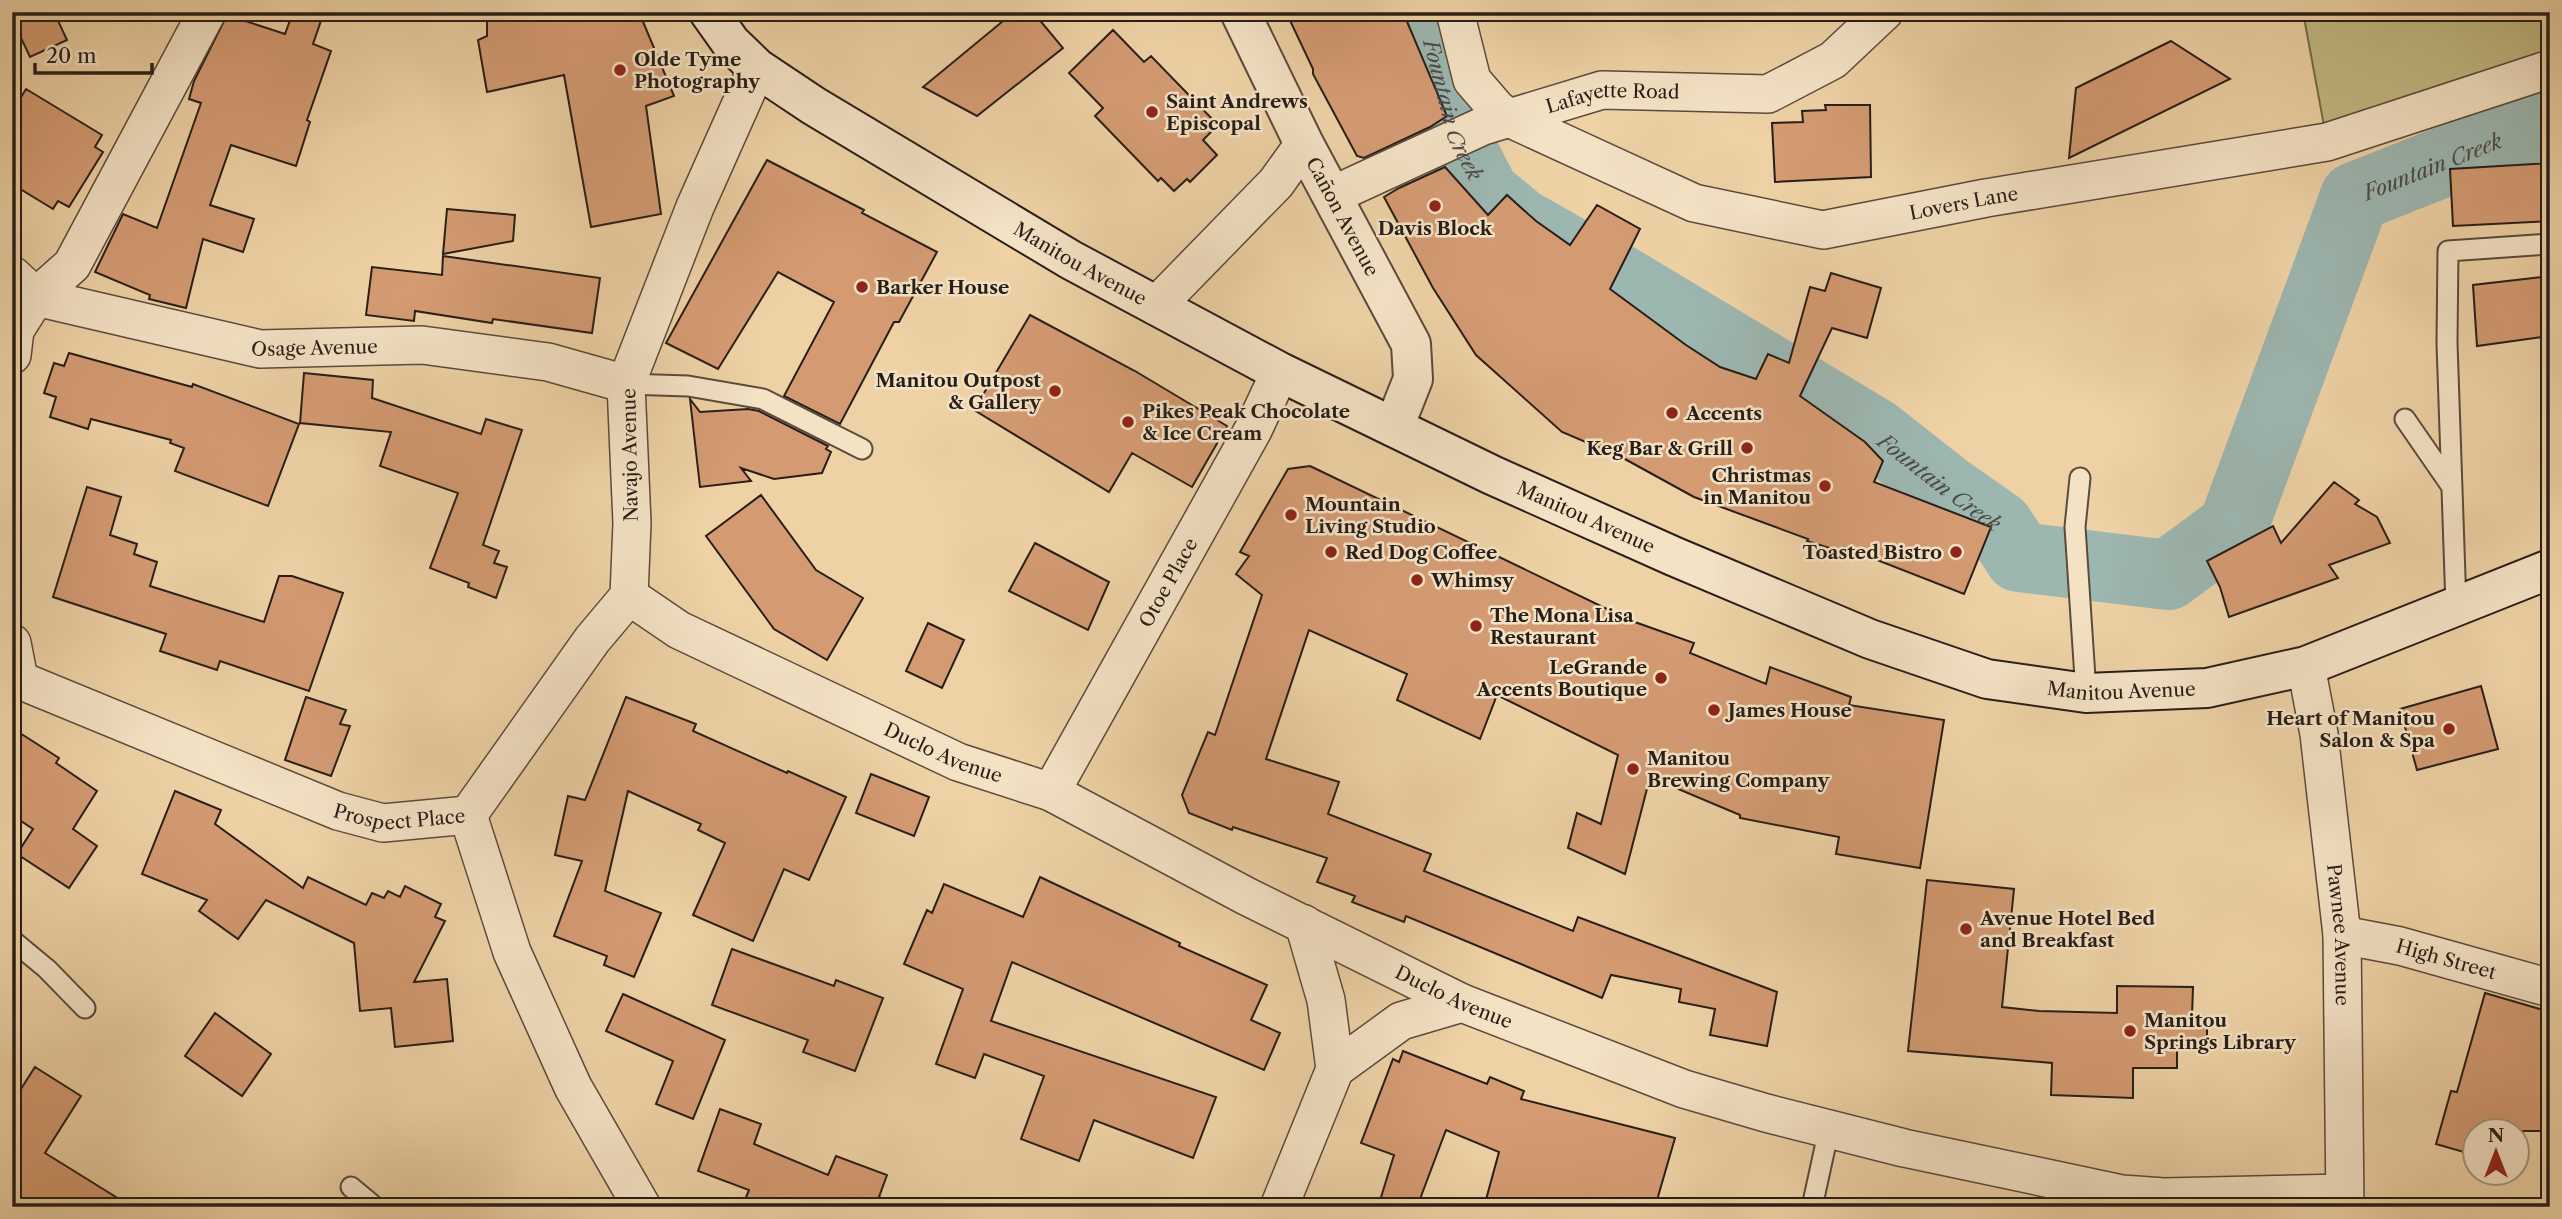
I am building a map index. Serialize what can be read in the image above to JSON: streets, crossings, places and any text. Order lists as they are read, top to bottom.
{
  "streets": {
    "main road": ["Cañon Avenue", "Manitou Avenue"],
    "street": [
      "Lafayette Road",
      "Lovers Lane",
      "Osage Avenue",
      "Navajo Avenue",
      "Otoe Place",
      "Duclo Avenue",
      "Prospect Place",
      "Pawnee Avenue",
      "High Street"
    ]
  },
  "crossings": [
    ["Lafayette Road", "Lovers Lane"],
    ["Lafayette Road", "Cañon Avenue"],
    ["Cañon Avenue", "Manitou Avenue"],
    ["Manitou Avenue", "Navajo Avenue"],
    ["Manitou Avenue", "Otoe Place"],
    ["Manitou Avenue", "Pawnee Avenue"],
    ["Osage Avenue", "Navajo Avenue"],
    ["Navajo Avenue", "Duclo Avenue"],
    ["Otoe Place", "Duclo Avenue"],
    ["Duclo Avenue", "Pawnee Avenue"],
    ["Pawnee Avenue", "High Street"]
  ],
  "water": ["Fountain Creek"],
  "places": [
    "Olde Tyme Photography",
    "Saint Andrews Episcopal",
    "Davis Block",
    "Barker House",
    "Manitou Outpost & Gallery",
    "Accents",
    "Pikes Peak Chocolate & Ice Cream",
    "Keg Bar & Grill",
    "Christmas in Manitou",
    "Mountain Living Studio",
    "Red Dog Coffee",
    "Toasted Bistro",
    "Whimsy",
    "The Mona Lisa Restaurant",
    "LeGrande Accents Boutique",
    "James House",
    "Heart of Manitou Salon & Spa",
    "Manitou Brewing Company",
    "Avenue Hotel Bed and Breakfast",
    "Manitou Springs Library"
  ],
  "scale_bar": "20 m",
  "north": "top"
}
